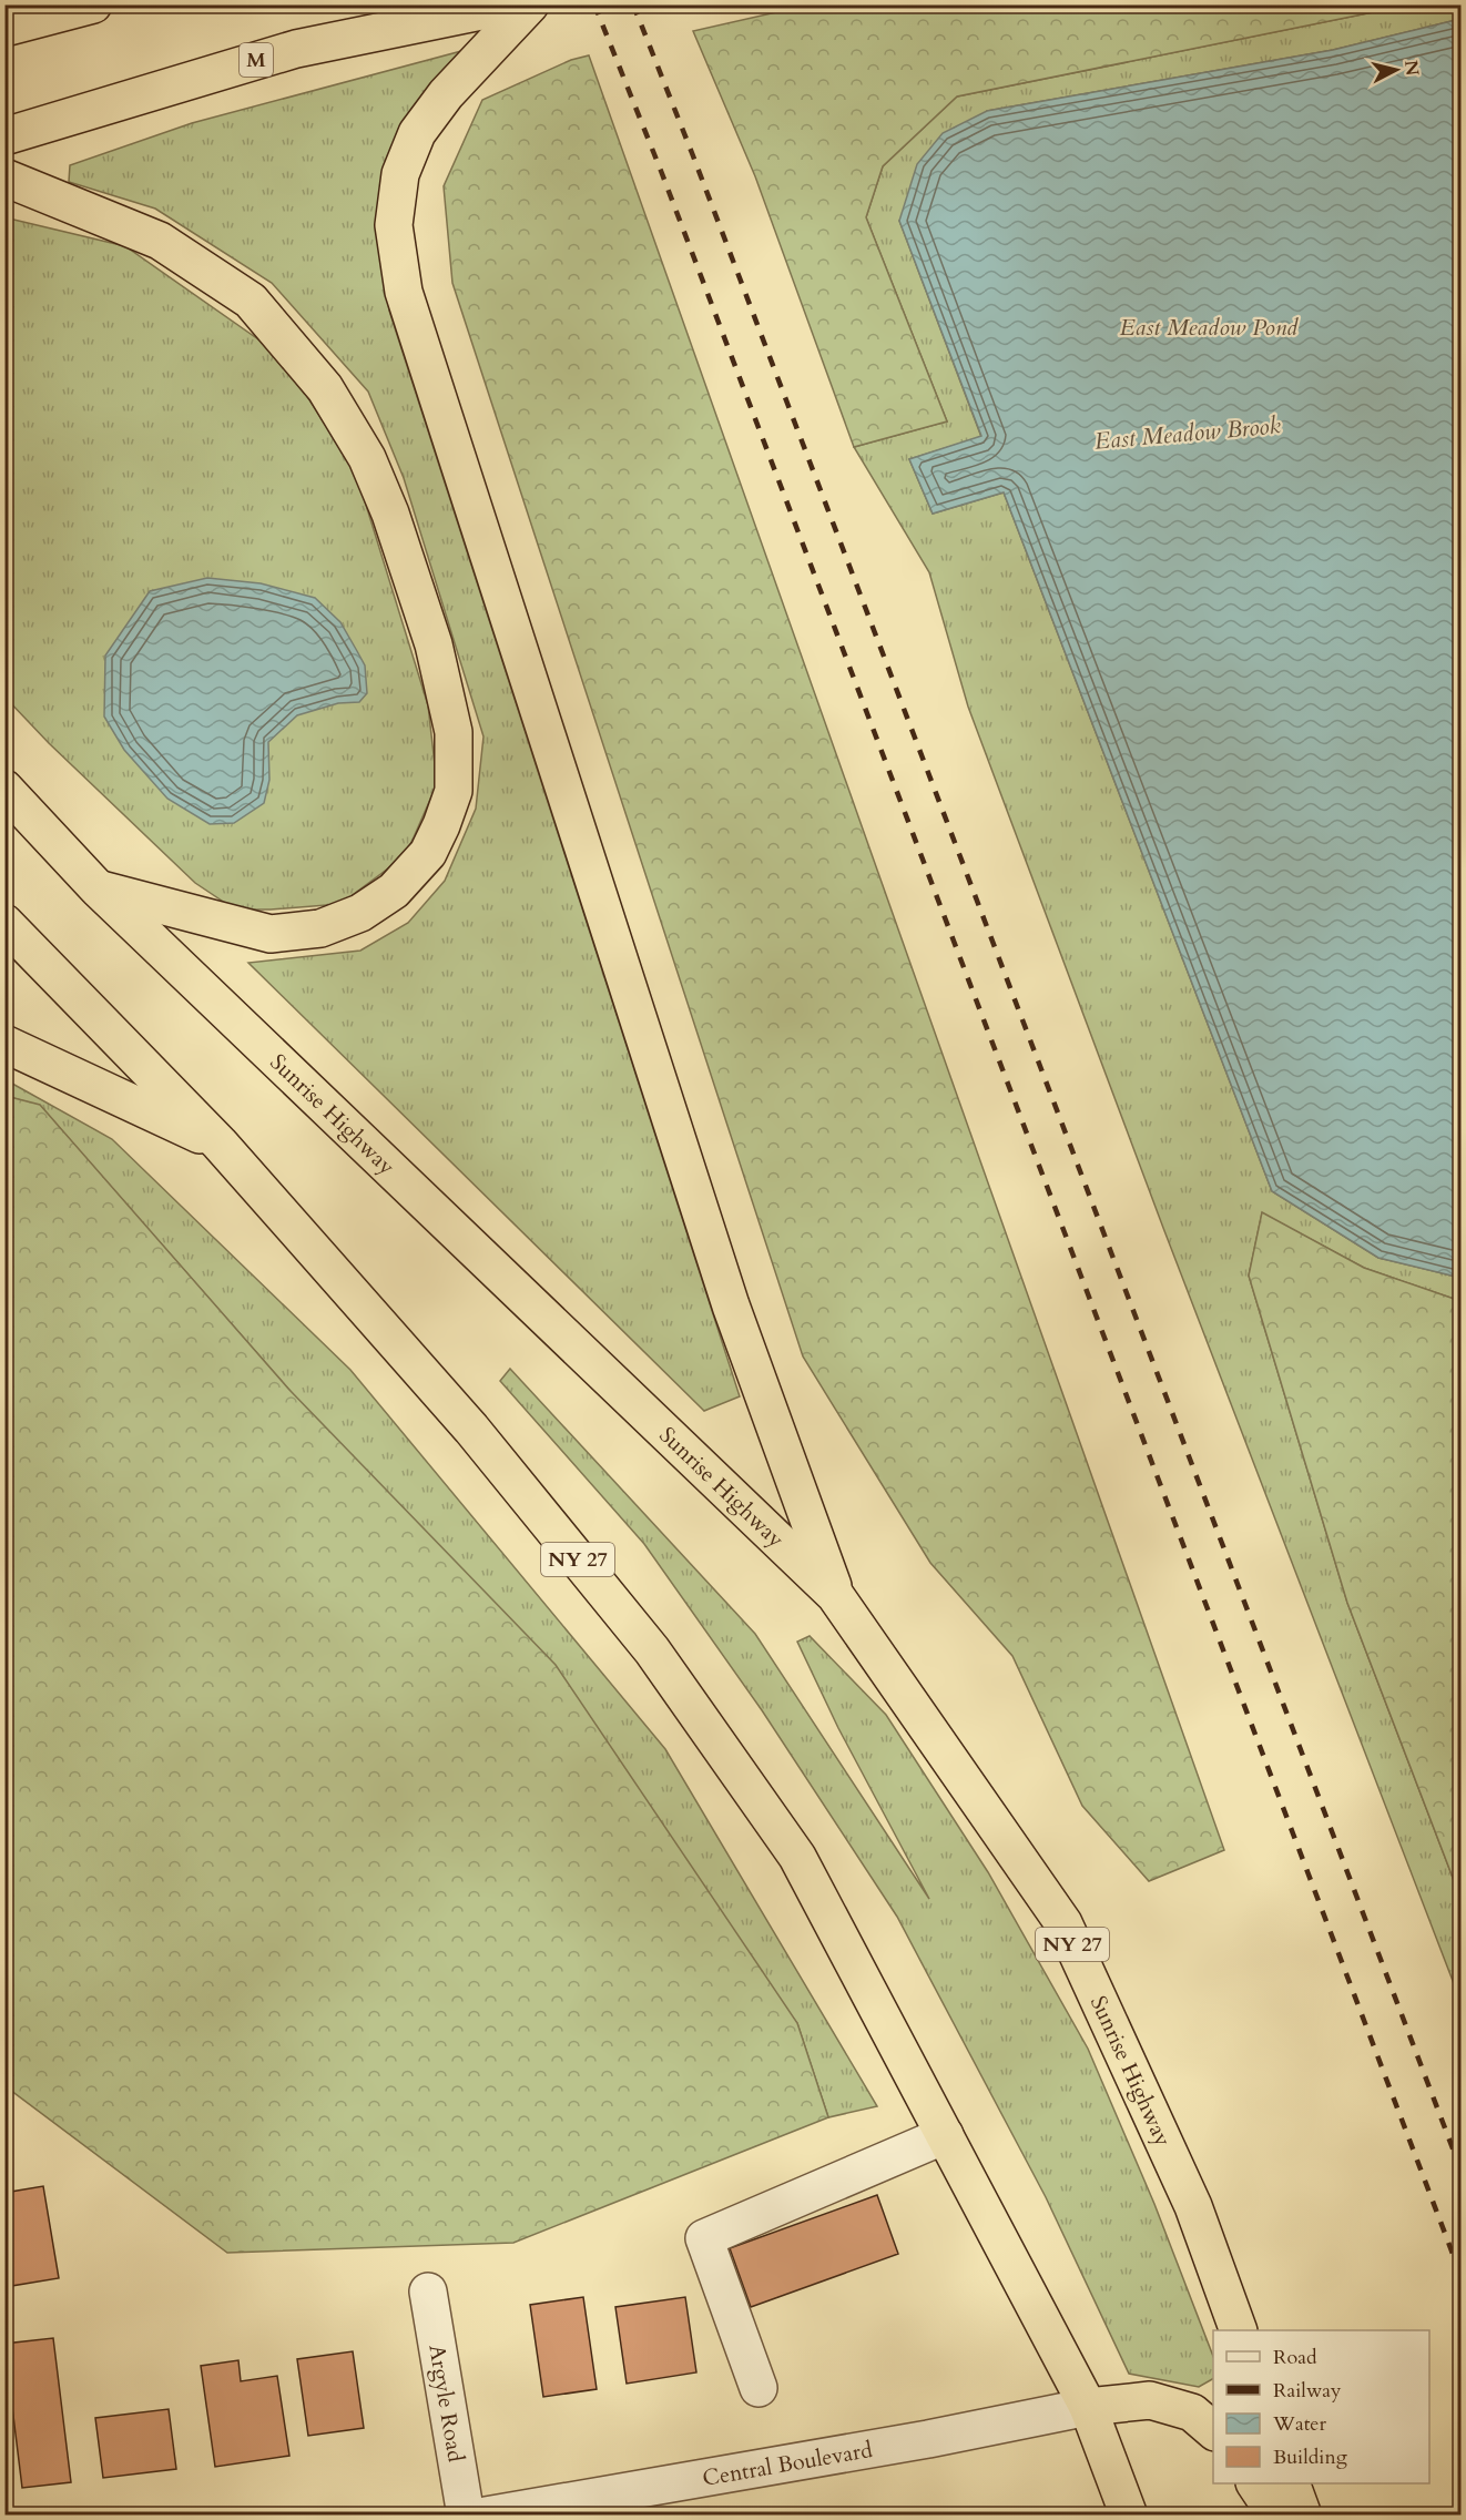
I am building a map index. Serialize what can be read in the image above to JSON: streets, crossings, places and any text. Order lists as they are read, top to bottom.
{
  "streets": {
    "highway": ["M", "Sunrise Highway", "NY 27"],
    "street": ["Argyle Road", "Central Boulevard"]
  },
  "crossings": [
    ["NY 27", "Central Boulevard"]
  ],
  "water": ["East Meadow Pond", "East Meadow Brook"],
  "legend": [
    "Road",
    "Railway",
    "Water",
    "Building"
  ],
  "north": "right"
}
